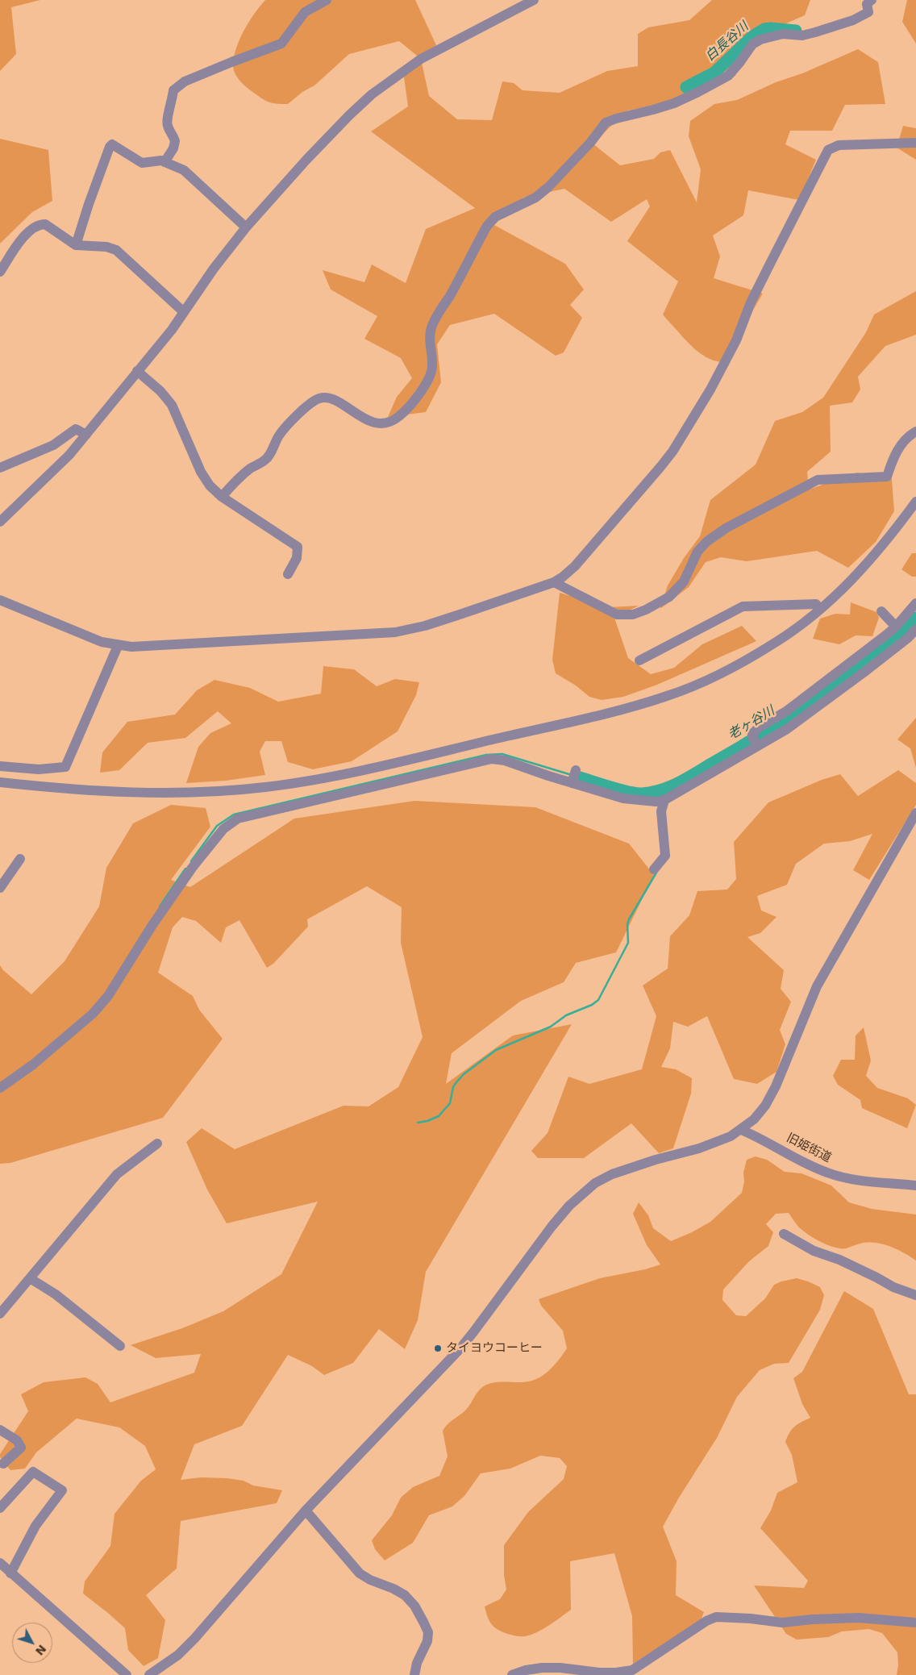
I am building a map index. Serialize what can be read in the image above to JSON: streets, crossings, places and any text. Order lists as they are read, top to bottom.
{
  "streets": {
    "street": ["旧姫街道"]
  },
  "water": ["白長谷川", "老ヶ谷川"],
  "places": ["タイヨウコーヒー"],
  "north": "bottom right"
}
